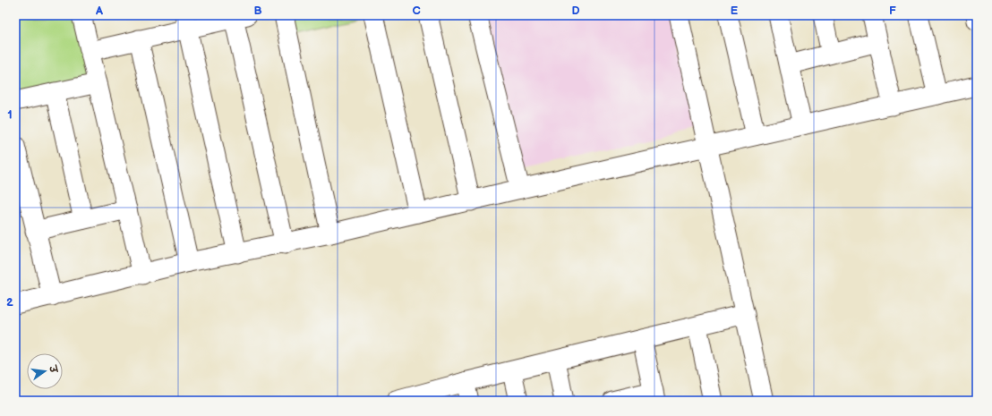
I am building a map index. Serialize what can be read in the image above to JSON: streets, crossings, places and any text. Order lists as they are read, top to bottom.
{
  "north": "right",
  "grid": {
    "columns": [
      "A",
      "B",
      "C",
      "D",
      "E",
      "F"
    ],
    "rows": ["1", "2"]
  }
}
